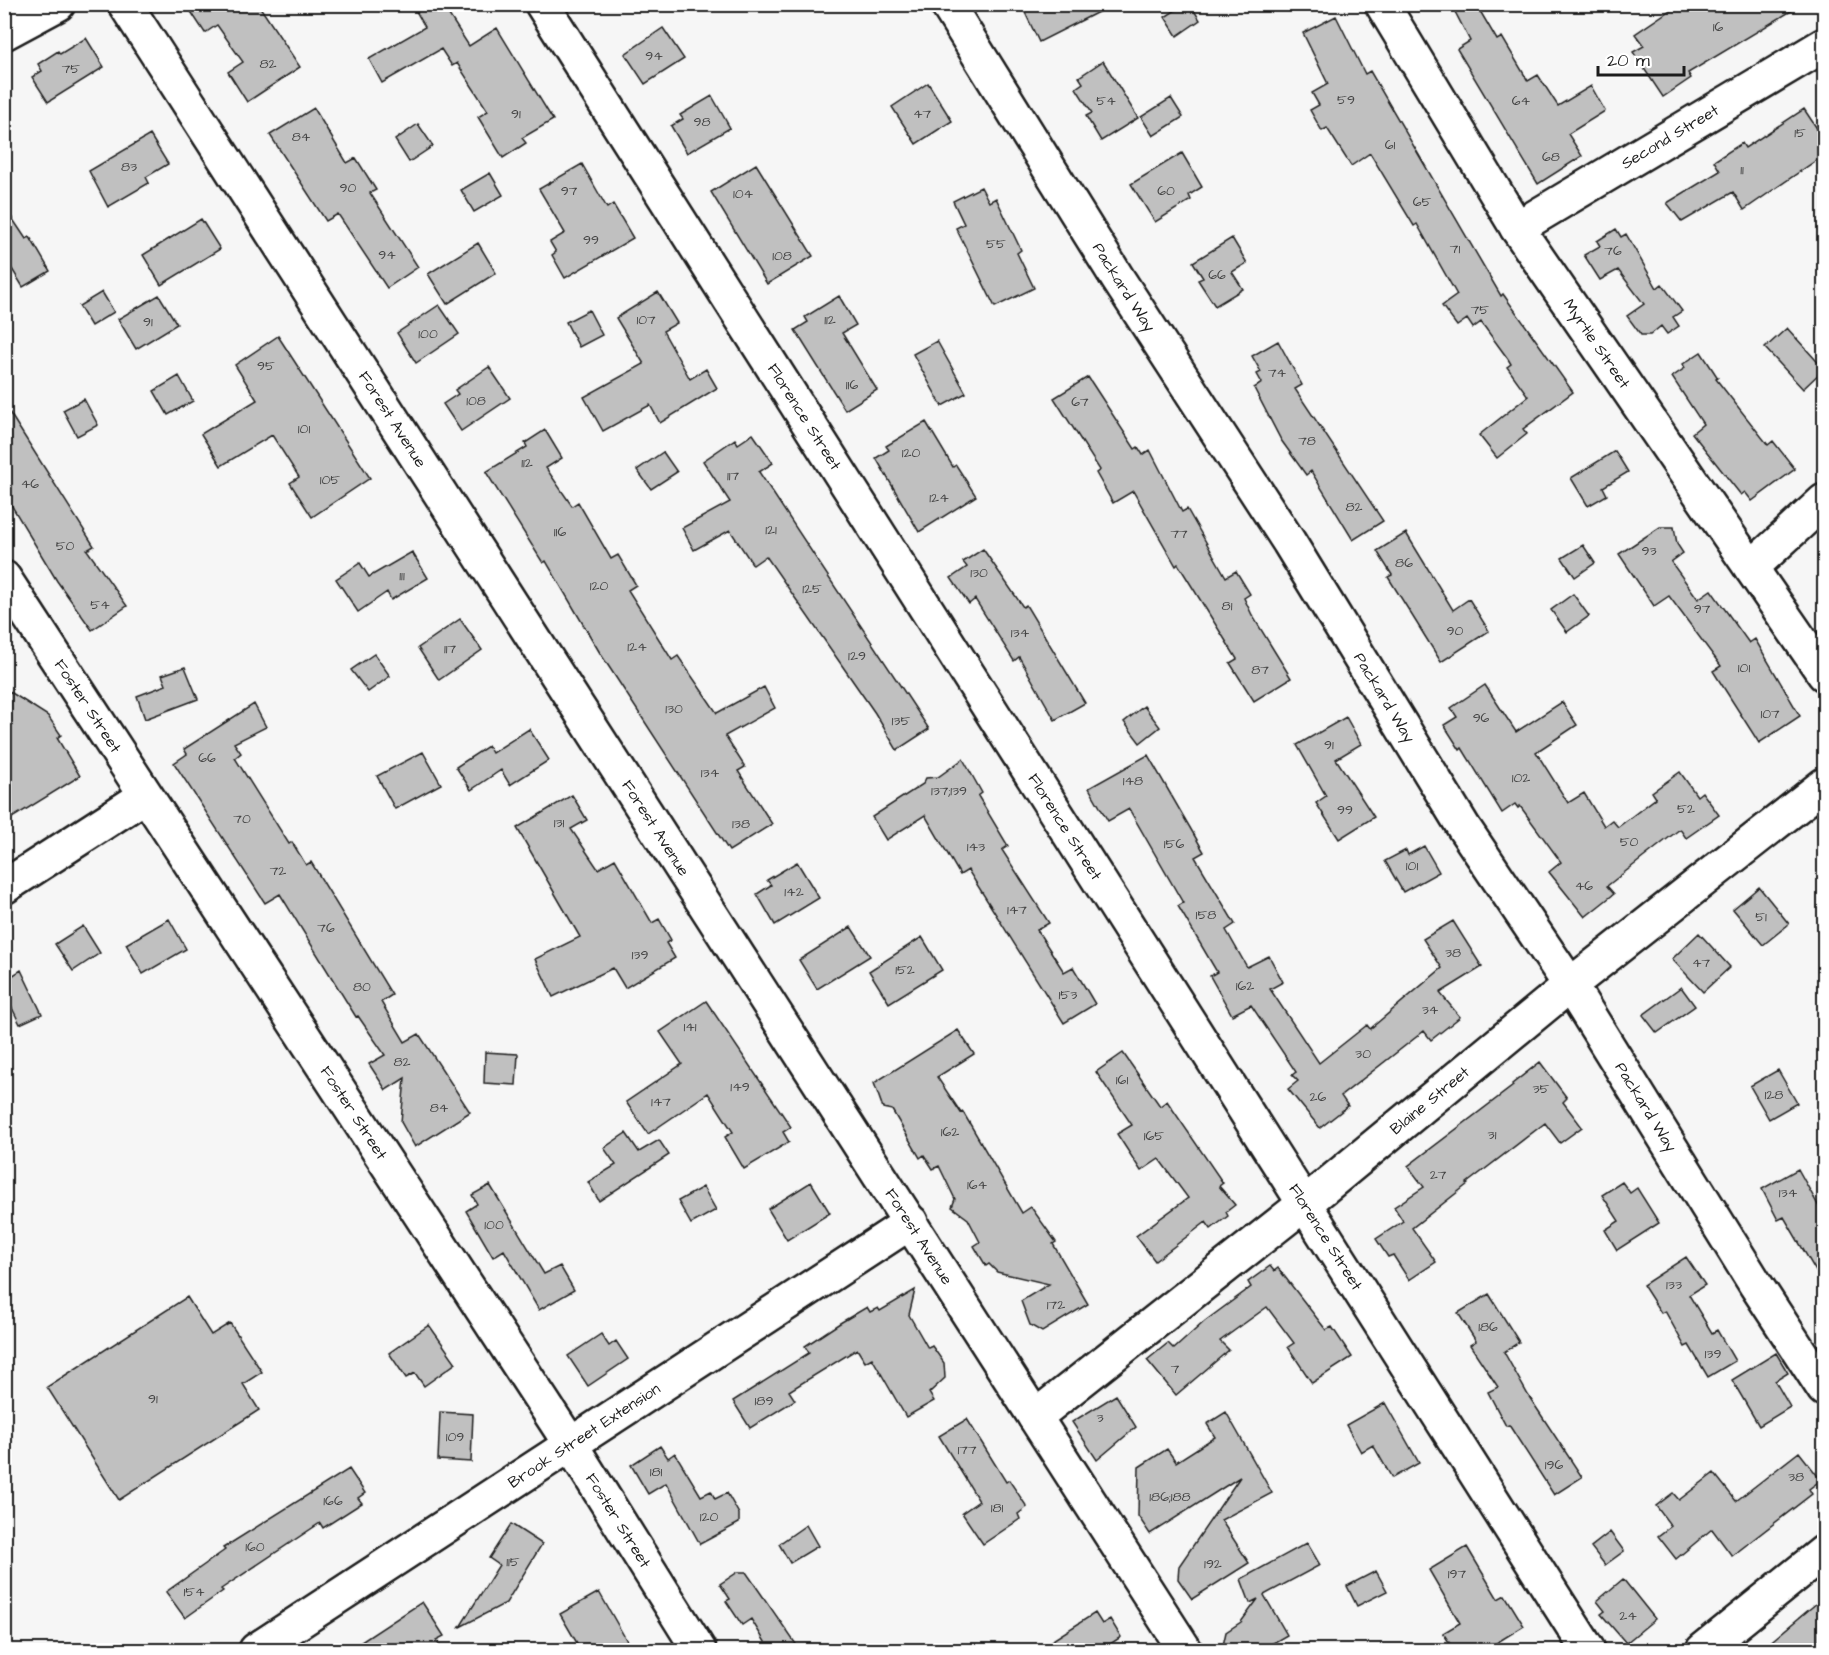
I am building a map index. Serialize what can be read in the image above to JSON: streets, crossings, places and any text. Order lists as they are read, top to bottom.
{
  "streets": {
    "street": [
      "Second Street",
      "Packard Way",
      "Myrtle Street",
      "Florence Street",
      "Forest Avenue",
      "Foster Street",
      "Blaine Street",
      "Brook Street Extension"
    ]
  },
  "crossings": [
    ["Second Street", "Myrtle Street"],
    ["Packard Way", "Blaine Street"],
    ["Florence Street", "Blaine Street"],
    ["Forest Avenue", "Blaine Street"],
    ["Forest Avenue", "Brook Street Extension"],
    ["Foster Street", "Brook Street Extension"]
  ],
  "house_numbers": [
    "16",
    "94",
    "82",
    "75",
    "59",
    "54",
    "64",
    "91",
    "47",
    "98",
    "15",
    "84",
    "61",
    "68",
    "83",
    "11",
    "90",
    "97",
    "60",
    "104",
    "65",
    "99",
    "55",
    "71",
    "76",
    "94",
    "108",
    "66",
    "75",
    "107",
    "112",
    "91",
    "100",
    "95",
    "74",
    "116",
    "108",
    "67",
    "101",
    "78",
    "120",
    "112",
    "117",
    "105",
    "46",
    "124",
    "82",
    "121",
    "116",
    "77",
    "50",
    "93",
    "86",
    "130",
    "111",
    "120",
    "125",
    "54",
    "81",
    "97",
    "90",
    "134",
    "124",
    "117",
    "129",
    "101",
    "87",
    "130",
    "107",
    "96",
    "135",
    "91",
    "66",
    "134",
    "102",
    "148",
    "137;139",
    "52",
    "99",
    "70",
    "131",
    "138",
    "50",
    "156",
    "143",
    "101",
    "72",
    "46",
    "142",
    "147",
    "158",
    "51",
    "76",
    "38",
    "139",
    "47",
    "152",
    "162",
    "80",
    "153",
    "34",
    "141",
    "30",
    "82",
    "161",
    "149",
    "35",
    "128",
    "26",
    "147",
    "84",
    "162",
    "31",
    "165",
    "27",
    "164",
    "134",
    "100",
    "133",
    "172",
    "186",
    "139",
    "7",
    "91",
    "189",
    "3",
    "109",
    "177",
    "196",
    "181",
    "38",
    "186;188",
    "166",
    "181",
    "120",
    "160",
    "115",
    "192",
    "197",
    "154",
    "24"
  ],
  "scale_bar": "20 m"
}
